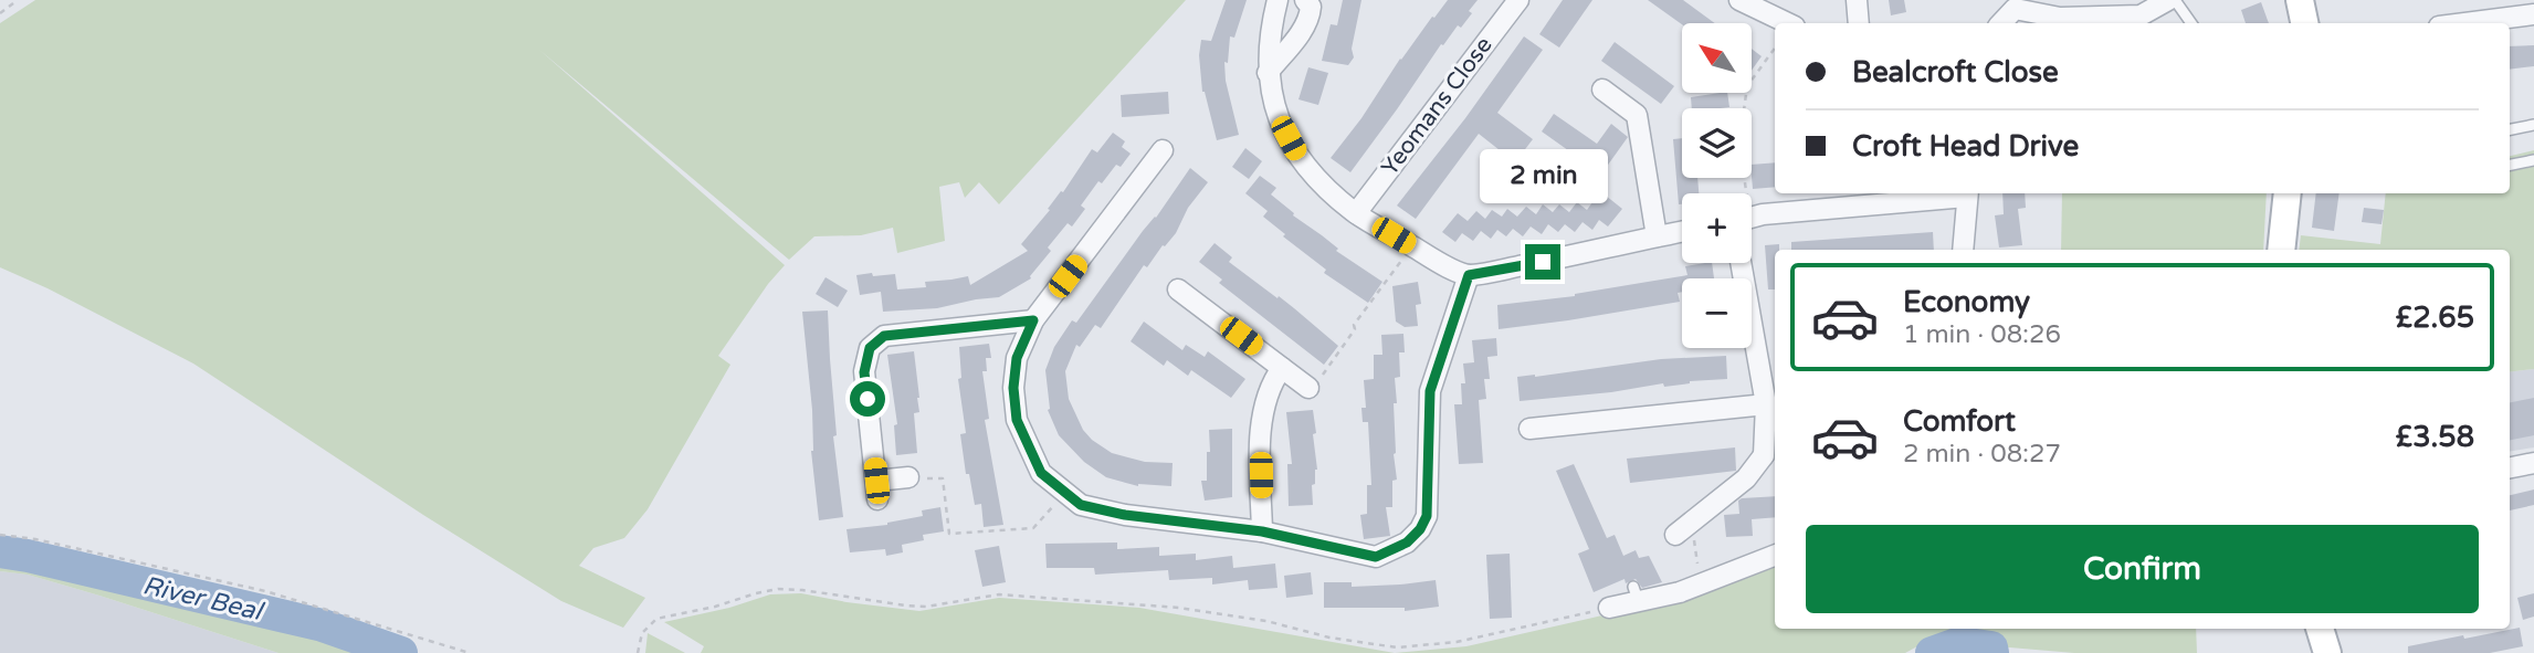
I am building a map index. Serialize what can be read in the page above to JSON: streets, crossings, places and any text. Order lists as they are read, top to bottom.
{
  "streets": {
    "street": ["Yeomans Close"]
  },
  "water": ["River Beal"],
  "north": "top left",
  "page": {
    "map_buttons": ["+", "−"],
    "banner": ["Bealcroft Close", "Croft Head Drive"],
    "bubble": "2 min",
    "list": [
      {
        "name": "Economy",
        "note": "1 min · 08:26",
        "value": "£2.65"
      },
      {
        "name": "Comfort",
        "note": "2 min · 08:27",
        "value": "£3.58"
      }
    ],
    "buttons": "Confirm"
  }
}
